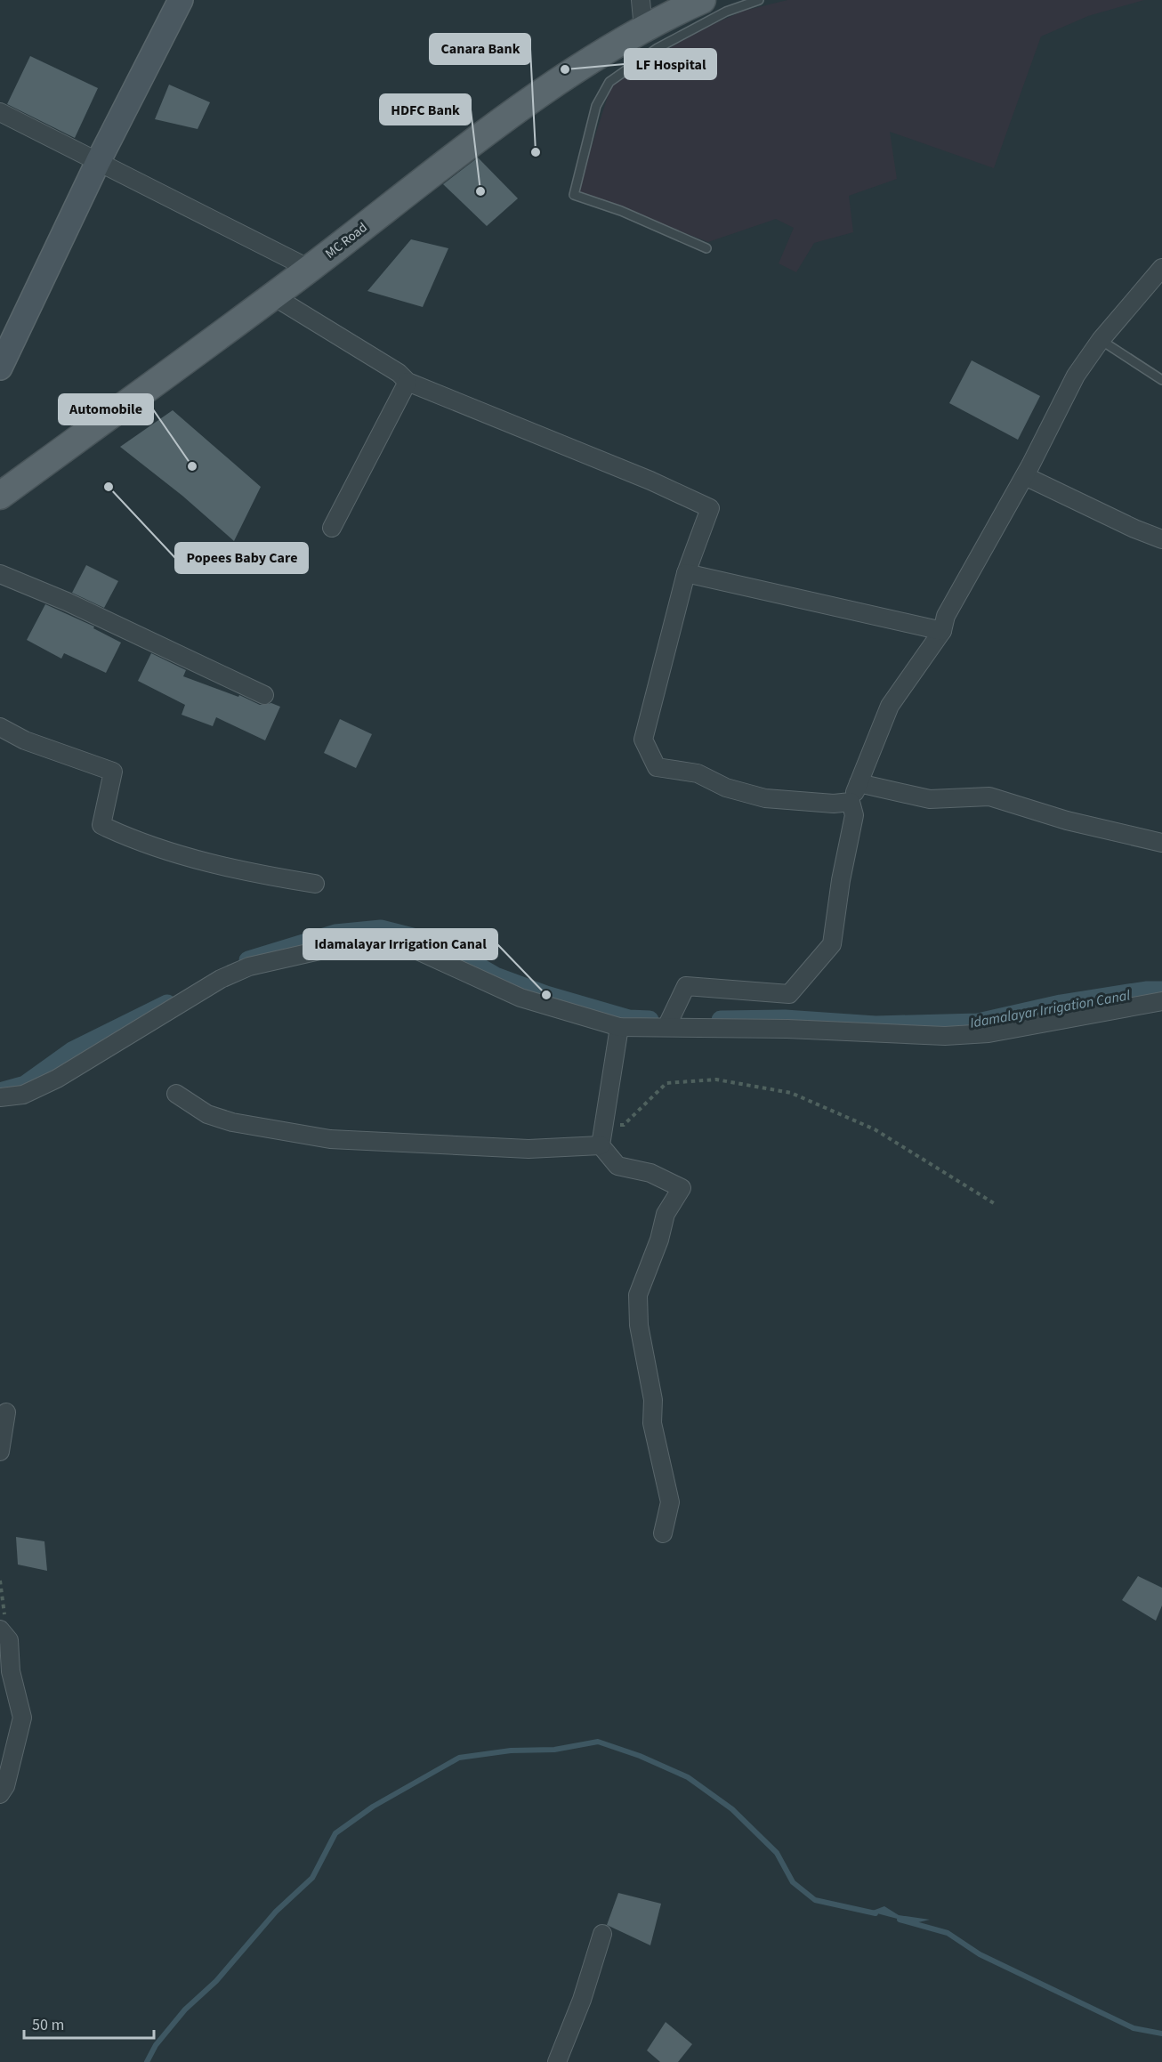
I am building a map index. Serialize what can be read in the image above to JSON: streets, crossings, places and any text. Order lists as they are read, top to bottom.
{
  "streets": {
    "main road": ["MC Road"]
  },
  "water": ["Idamalayar Irrigation Canal"],
  "places": [
    "LF Hospital",
    "Canara Bank",
    "HDFC Bank",
    "Automobile",
    "Popees Baby Care",
    "Idamalayar Irrigation Canal"
  ],
  "scale_bar": "50 m"
}
